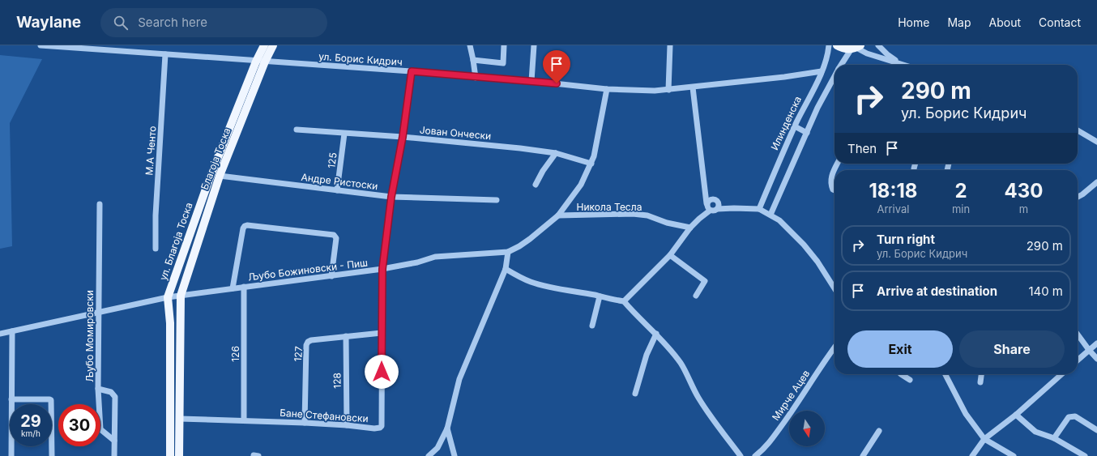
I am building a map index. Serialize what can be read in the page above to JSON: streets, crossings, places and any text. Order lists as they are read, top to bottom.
{
  "streets": {
    "main road": ["Благоја Тоска", "ул. Благоја Тоска"],
    "street": [
      "ул. Борис Кидрич",
      "Илинденска",
      "Јован Ончески",
      "М.А Ченто",
      "125",
      "Андре Ристоски",
      "Никола Тесла",
      "Љубо Божиновски - Пиш",
      "Љубо Момировски",
      "126",
      "127",
      "128",
      "Мирче Ацев",
      "Бане Стефановски"
    ]
  },
  "crossings": [
    ["ул. Борис Кидрич", "Илинденска"],
    ["ул. Борис Кидрич", "М.А Ченто"],
    ["ул. Борис Кидрич", "Благоја Тоска"],
    ["ул. Борис Кидрич", "ул. Благоја Тоска"],
    ["ул. Борис Кидрич", "Љубо Божиновски - Пиш"],
    ["ул. Борис Кидрич", "Бане Стефановски"],
    ["Јован Ончески", "125"],
    ["Јован Ончески", "Љубо Божиновски - Пиш"],
    ["Јован Ончески", "Бане Стефановски"],
    ["Благоја Тоска", "Андре Ристоски"],
    ["Благоја Тоска", "Љубо Божиновски - Пиш"],
    ["Благоја Тоска", "Бане Стефановски"],
    ["125", "Андре Ристоски"],
    ["Андре Ристоски", "Бане Стефановски"],
    ["Никола Тесла", "Љубо Божиновски - Пиш"],
    ["ул. Благоја Тоска", "Љубо Божиновски - Пиш"],
    ["Љубо Божиновски - Пиш", "Љубо Момировски"],
    ["Љубо Божиновски - Пиш", "126"],
    ["Љубо Божиновски - Пиш", "Бане Стефановски"],
    ["126", "Бане Стефановски"],
    ["127", "128"],
    ["127", "Бане Стефановски"],
    ["128", "Бане Стефановски"]
  ],
  "north": "bottom",
  "page": {
    "header": "Waylane",
    "search": "Search here",
    "nav": [
      "Home",
      "Map",
      "About",
      "Contact"
    ],
    "turn": ["290 m", "ул. Борис Кидрич"],
    "then": "Then",
    "eta": [
      "18:18",
      "Arrival",
      "2",
      "min",
      "430",
      "m"
    ],
    "list": [
      {
        "name": "Turn right",
        "note": "ул. Борис Кидрич",
        "value": "290 m"
      },
      {
        "name": "Arrive at destination",
        "value": "140 m"
      }
    ],
    "buttons": ["Exit", "Share"],
    "speed": "29 km/h",
    "limit": "30"
  }
}
